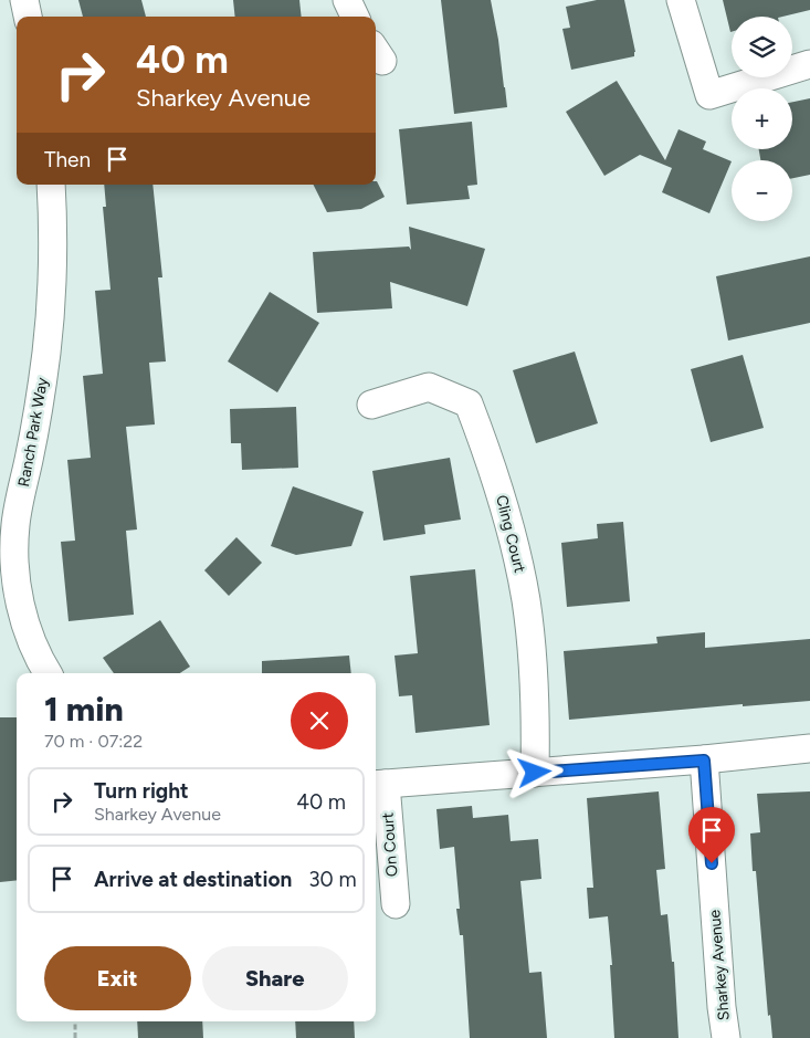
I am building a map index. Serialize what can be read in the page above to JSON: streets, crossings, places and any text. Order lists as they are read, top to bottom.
{
  "streets": {
    "street": [
      "Ranch Park Way",
      "Cling Court",
      "On Court",
      "Sharkey Avenue"
    ]
  },
  "page": {
    "map_buttons": ["+", "−"],
    "turn": ["40 m", "Sharkey Avenue"],
    "then": "Then",
    "heading": ["1 min", "70 m · 07:22"],
    "list": [
      {
        "name": "Turn right",
        "note": "Sharkey Avenue",
        "value": "40 m"
      },
      {
        "name": "Arrive at destination",
        "value": "30 m"
      }
    ],
    "buttons": ["Exit", "Share"]
  }
}
